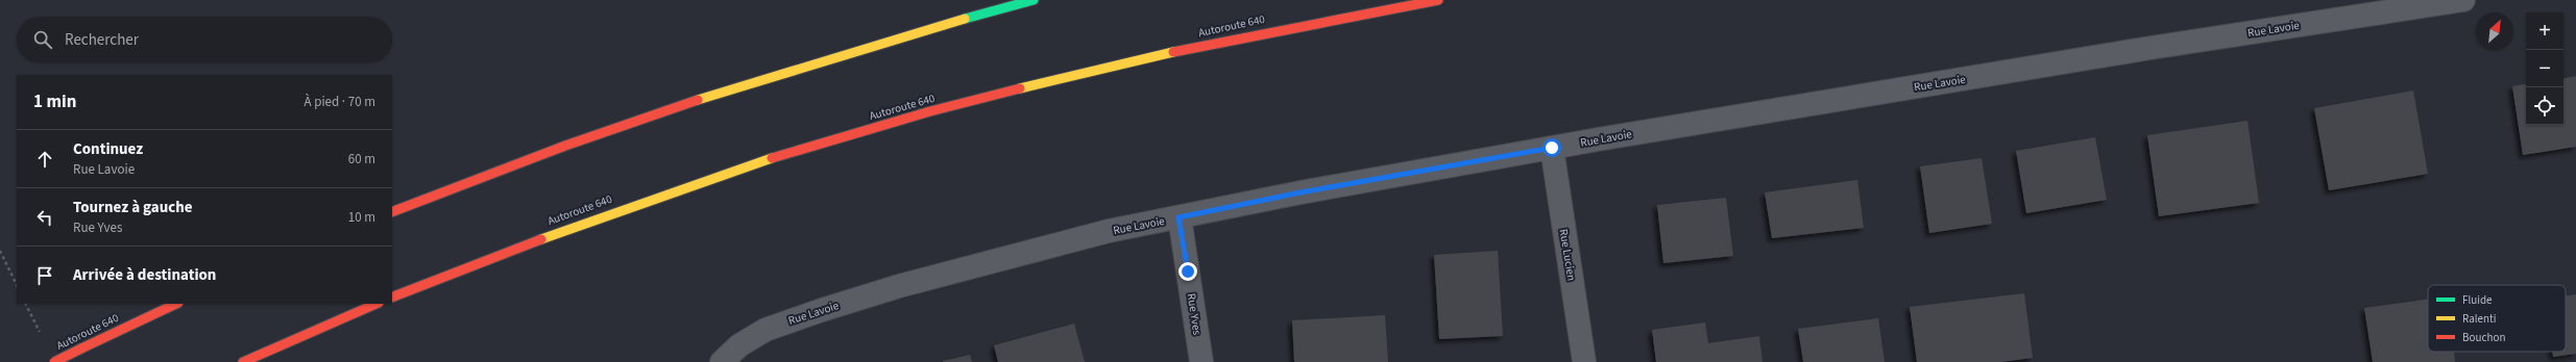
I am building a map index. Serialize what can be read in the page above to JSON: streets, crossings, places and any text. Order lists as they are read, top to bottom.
{
  "streets": {
    "highway": ["Autoroute 640"],
    "street": ["Rue Lavoie", "Rue Lucien", "Rue Yves"]
  },
  "crossings": [
    ["Rue Lavoie", "Rue Lucien"],
    ["Rue Lavoie", "Rue Yves"]
  ],
  "legend": ["Fluide", "Ralenti", "Bouchon"],
  "north": "top right",
  "page": {
    "map_buttons": ["+", "−"],
    "search": "Rechercher",
    "heading": ["1 min", "À pied · 70 m"],
    "list": [
      ["Continuez", "Rue Lavoie", "60 m"],
      ["Tournez à gauche", "Rue Yves", "10 m"],
      "Arrivée à destination"
    ]
  }
}
